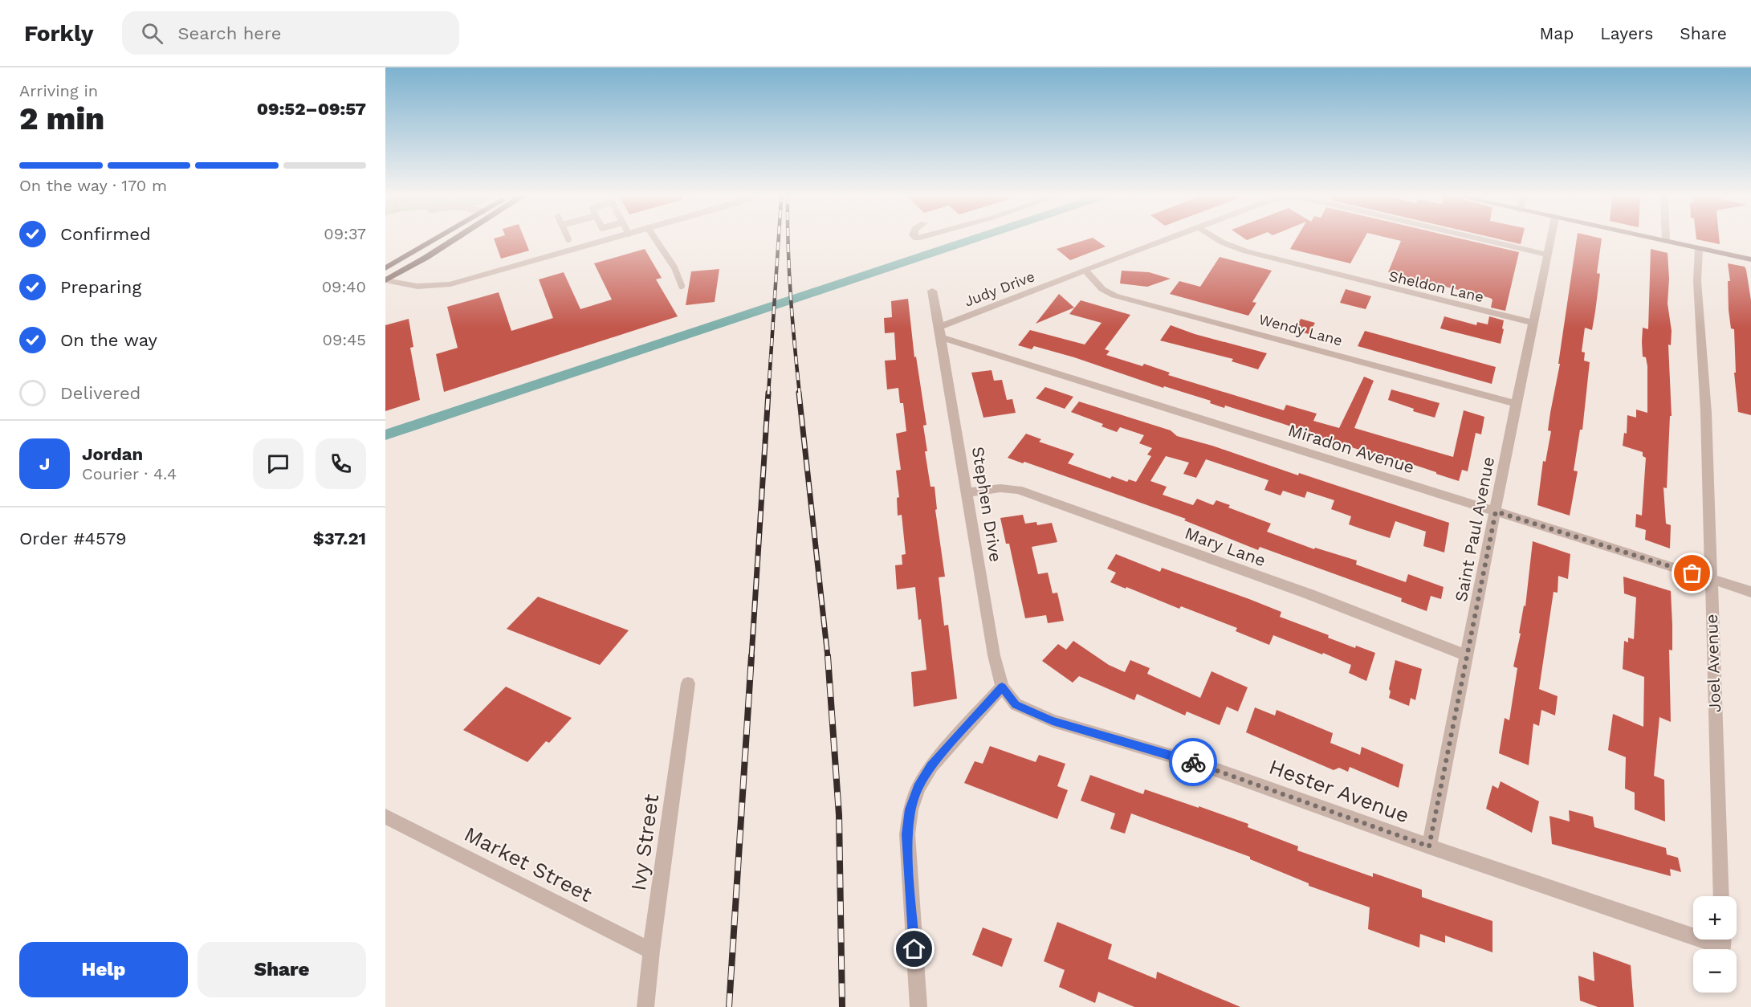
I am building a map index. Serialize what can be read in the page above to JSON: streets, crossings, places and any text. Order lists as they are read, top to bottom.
{
  "streets": {
    "street": [
      "Sheldon Lane",
      "Judy Drive",
      "Wendy Lane",
      "Miradon Avenue",
      "Stephen Drive",
      "Saint Paul Avenue",
      "Mary Lane",
      "Joel Avenue",
      "Hester Avenue",
      "Ivy Street",
      "Market Street"
    ]
  },
  "crossings": [
    ["Sheldon Lane", "Saint Paul Avenue"],
    ["Judy Drive", "Wendy Lane"],
    ["Judy Drive", "Miradon Avenue"],
    ["Judy Drive", "Stephen Drive"],
    ["Judy Drive", "Saint Paul Avenue"],
    ["Wendy Lane", "Saint Paul Avenue"],
    ["Miradon Avenue", "Stephen Drive"],
    ["Miradon Avenue", "Saint Paul Avenue"],
    ["Miradon Avenue", "Joel Avenue"],
    ["Stephen Drive", "Mary Lane"],
    ["Stephen Drive", "Hester Avenue"],
    ["Saint Paul Avenue", "Mary Lane"],
    ["Saint Paul Avenue", "Hester Avenue"],
    ["Ivy Street", "Market Street"]
  ],
  "page": {
    "header": "Forkly",
    "search": "Search here",
    "nav": ["Map", "Layers", "Share"],
    "heading": ["2 min", "Arriving in", "09:52–09:57"],
    "panel": [
      "Jordan",
      "Courier · 4.4",
      "Order #4579",
      "$37.21"
    ],
    "bar": "On the way · 170 m",
    "list": [
      ["Confirmed", "09:37"],
      ["Preparing", "09:40"],
      ["On the way", "09:45"],
      "Delivered"
    ],
    "round": "J",
    "map_buttons": ["+", "−"],
    "buttons": ["Help", "Share"]
  }
}
